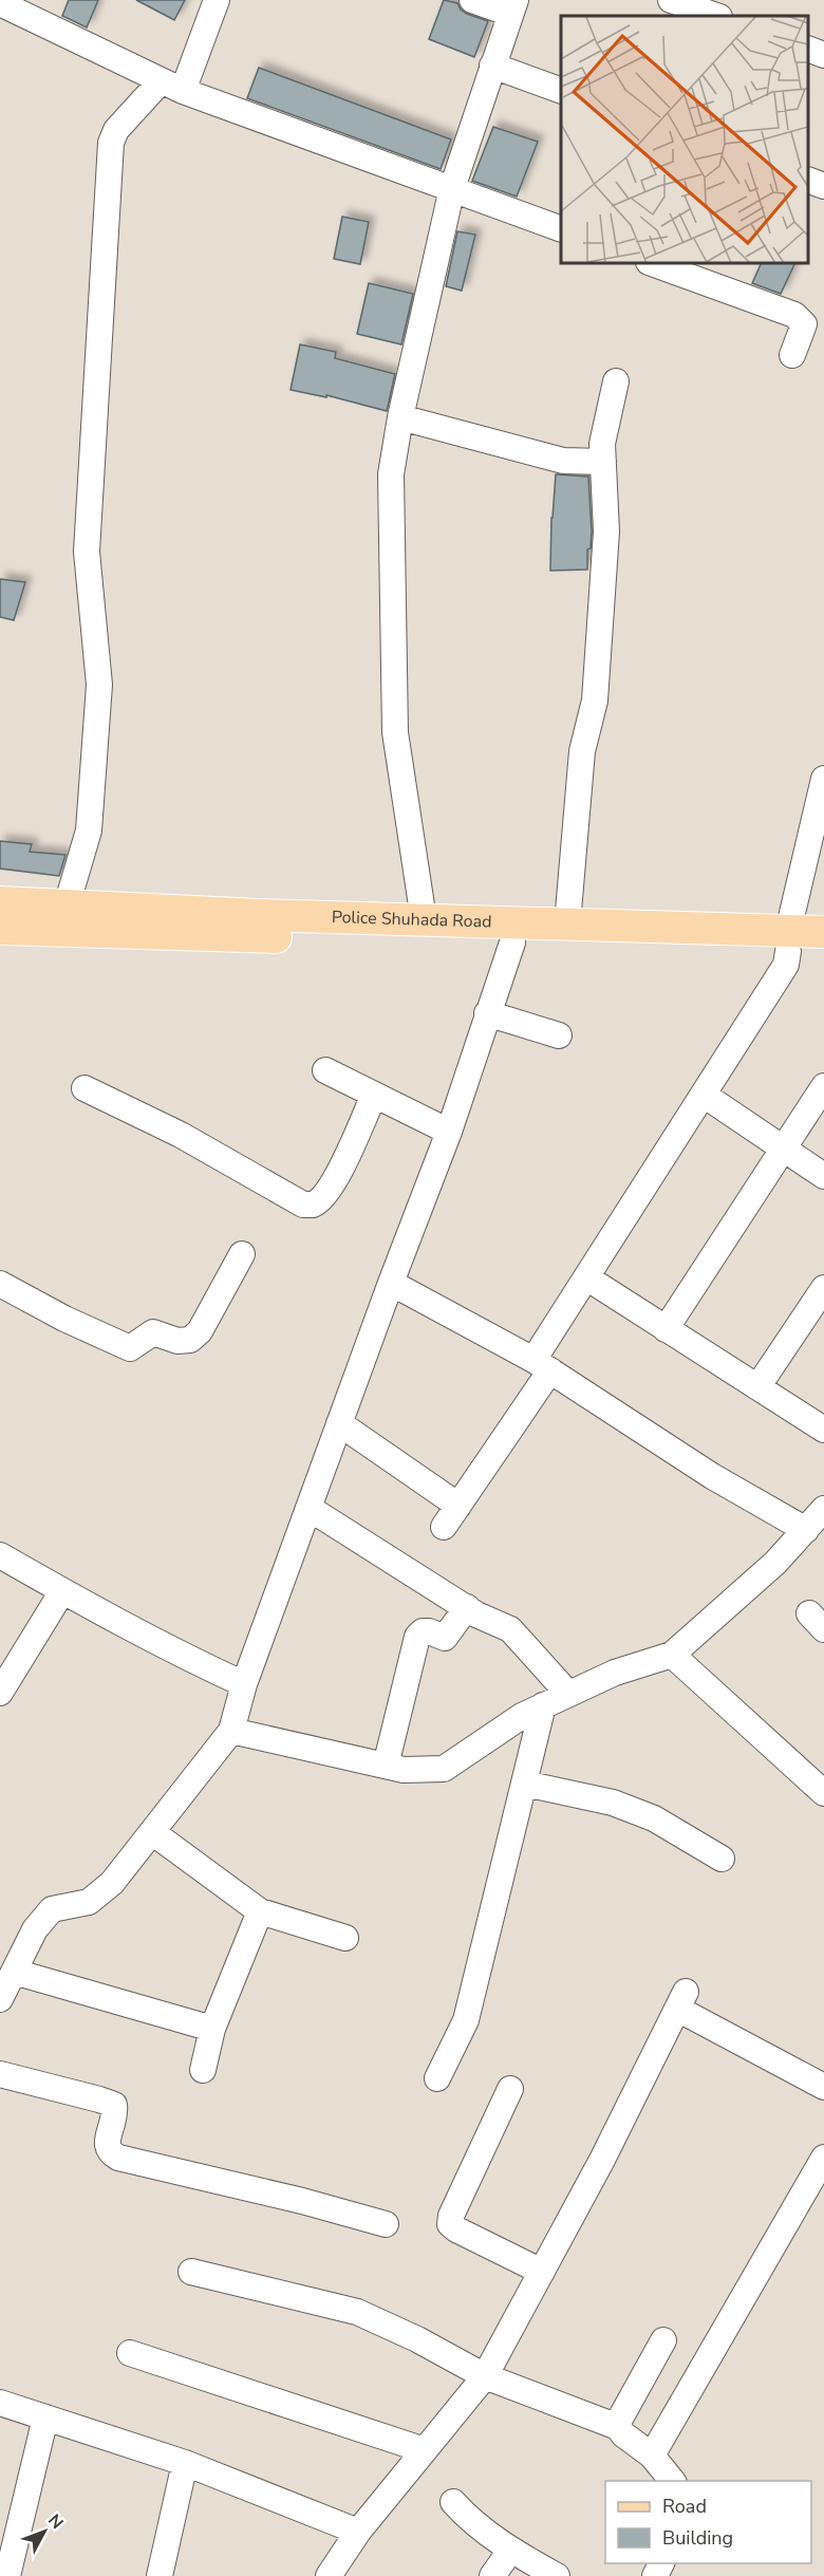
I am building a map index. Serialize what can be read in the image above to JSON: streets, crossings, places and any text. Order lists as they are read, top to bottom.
{
  "streets": {
    "main road": ["Police Shuhada Road"]
  },
  "legend": ["Road", "Building"],
  "north": "top right"
}
